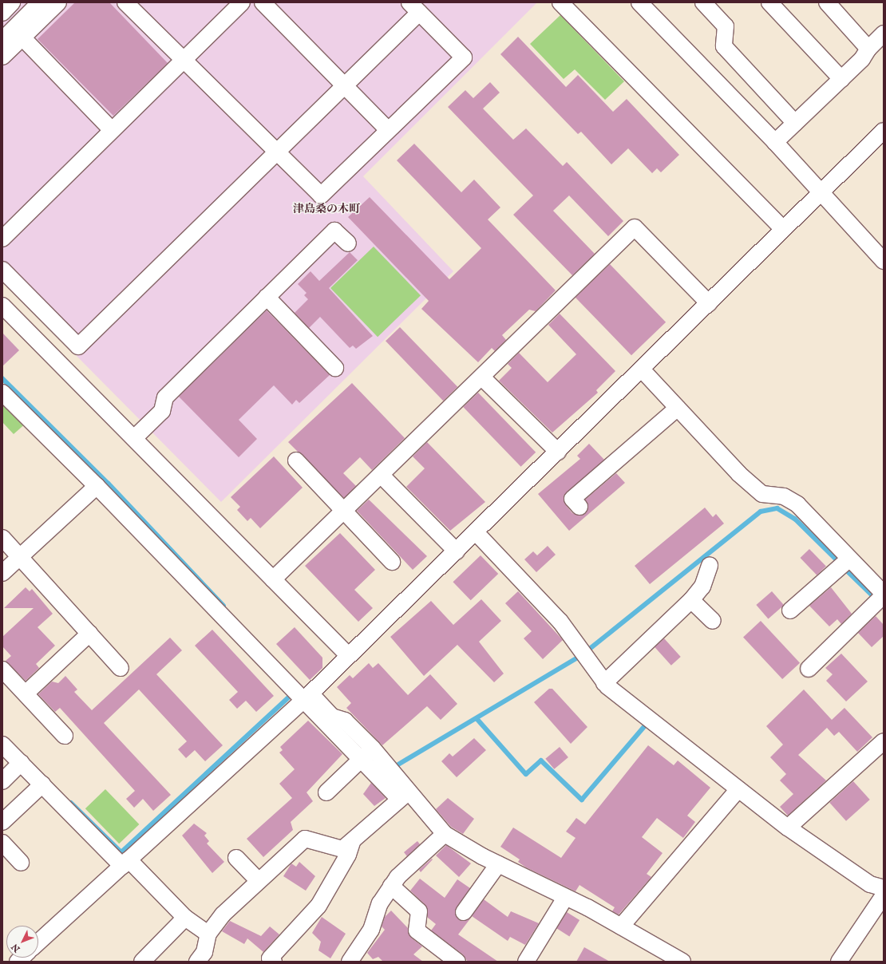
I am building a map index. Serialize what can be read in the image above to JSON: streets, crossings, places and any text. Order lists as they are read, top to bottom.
{
  "districts": ["津島桑の木町"],
  "north": "bottom left"
}
